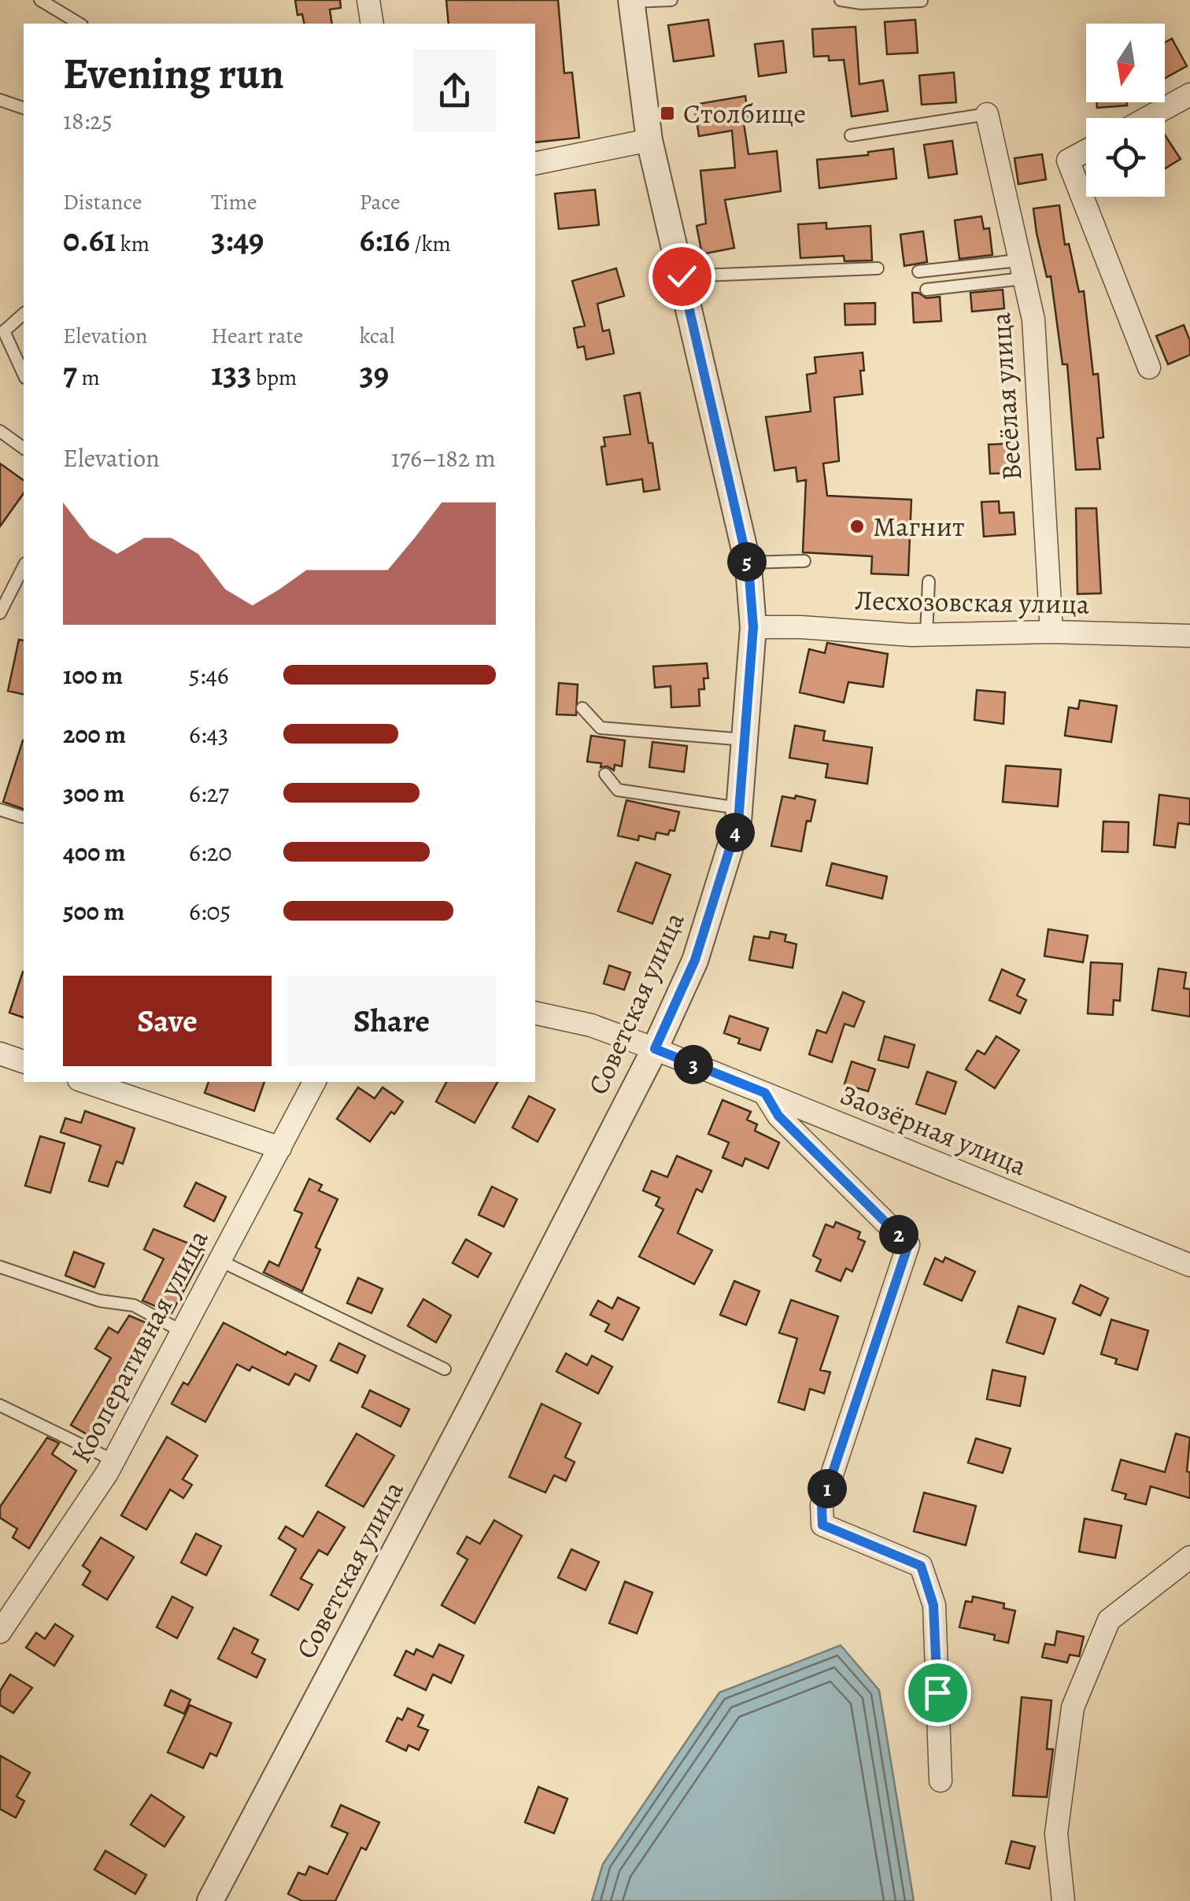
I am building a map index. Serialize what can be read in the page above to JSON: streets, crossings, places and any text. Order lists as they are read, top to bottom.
{
  "streets": {
    "street": [
      "Весёлая улица",
      "Лесхозовская улица",
      "Советская улица",
      "Заозёрная улица",
      "Кооперативная улица"
    ]
  },
  "crossings": [
    ["Весёлая улица", "Лесхозовская улица"],
    ["Лесхозовская улица", "Советская улица"],
    ["Советская улица", "Заозёрная улица"]
  ],
  "places": {
    "transit": ["Столбище"],
    "other": ["Магнит"]
  },
  "north": "bottom",
  "page": {
    "heading": ["Evening run", "18:25"],
    "stats": [
      ["Distance", "0.61 km"],
      ["Time", "3:49"],
      ["Pace", "6:16 /km"],
      ["Elevation", "7 m"],
      ["Heart rate", "133 bpm"],
      ["kcal", "39"]
    ],
    "chart": ["Elevation", "176–182 m"],
    "pins": [
      "5",
      "4",
      "3",
      "2",
      "1"
    ],
    "list": [
      {
        "name": "100 m",
        "note": "5:46"
      },
      {
        "name": "200 m",
        "note": "6:43"
      },
      {
        "name": "300 m",
        "note": "6:27"
      },
      {
        "name": "400 m",
        "note": "6:20"
      },
      {
        "name": "500 m",
        "note": "6:05"
      }
    ],
    "buttons": ["Save", "Share"]
  }
}
